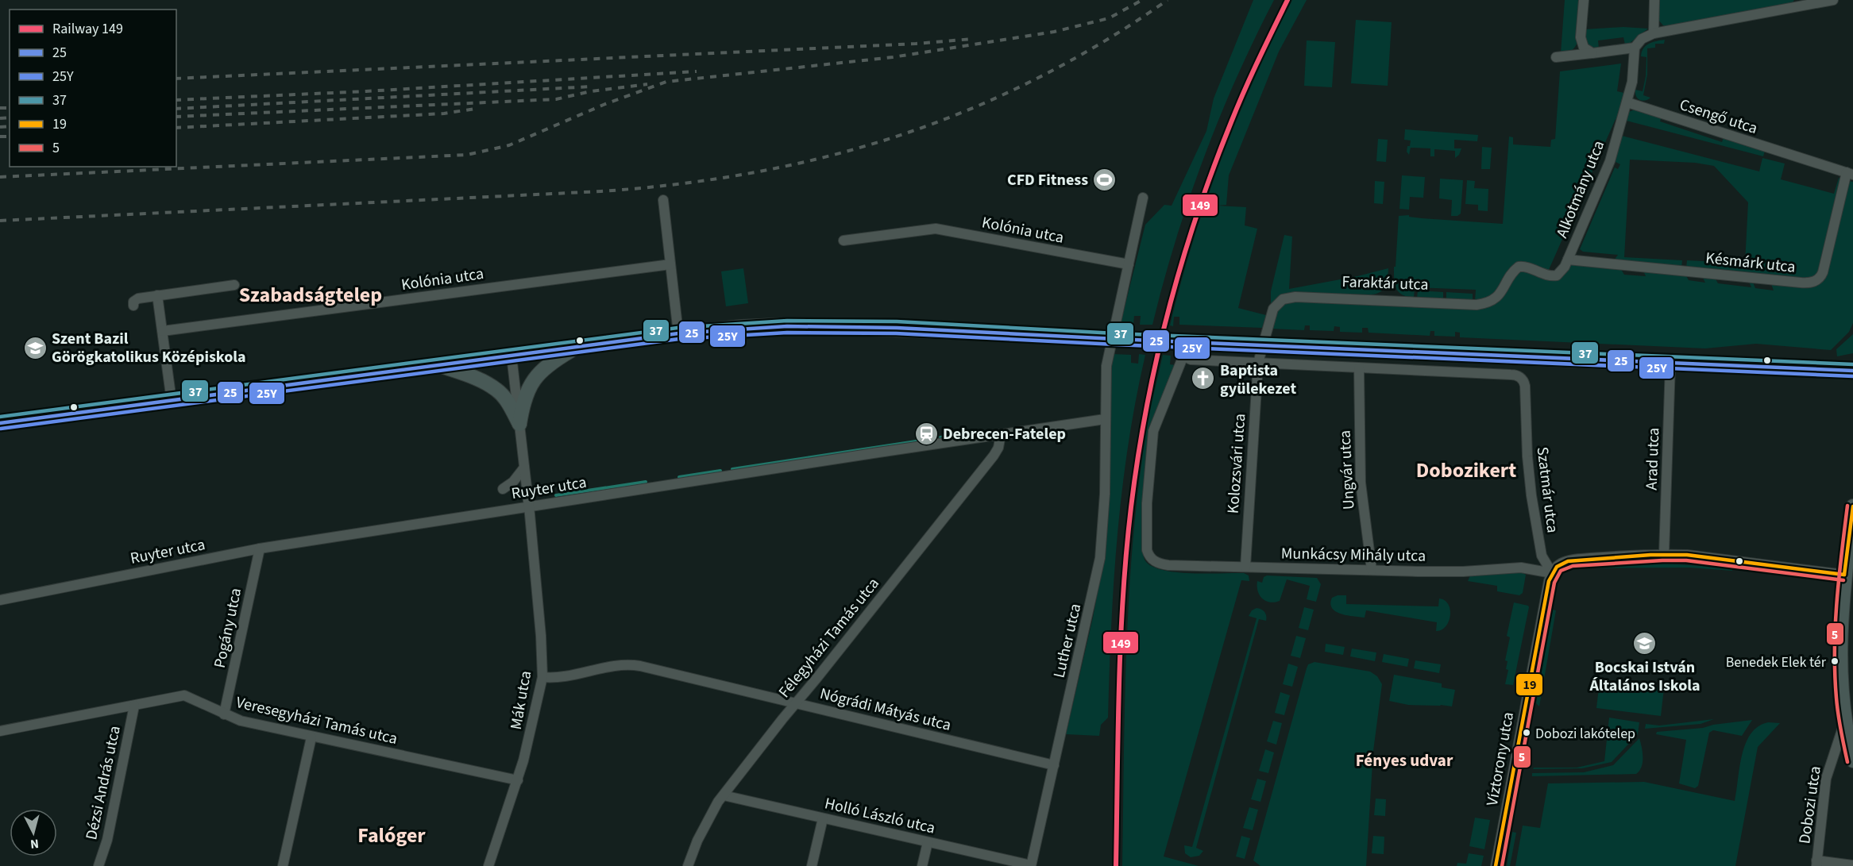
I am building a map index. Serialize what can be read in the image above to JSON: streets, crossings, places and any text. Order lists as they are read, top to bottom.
{
  "streets": {
    "street": [
      "Csengő utca",
      "Alkotmány utca",
      "Kolónia utca",
      "Késmárk utca",
      "Faraktár utca",
      "Arad utca",
      "Kolozsvári utca",
      "Ungvár utca",
      "Ruyter utca",
      "Szatmár utca",
      "Munkácsy Mihály utca",
      "Pogány utca",
      "Félegyházi Tamás utca",
      "Luther utca",
      "Mák utca",
      "Nógrádi Mátyás utca",
      "Veresegyházi Tamás utca",
      "Víztorony utca",
      "Dézsi András utca",
      "Dobozi utca",
      "Holló László utca"
    ]
  },
  "crossings": [
    ["Csengő utca", "Alkotmány utca"],
    ["Csengő utca", "Késmárk utca"],
    ["Alkotmány utca", "Késmárk utca"],
    ["Alkotmány utca", "Faraktár utca"],
    ["Kolónia utca", "Luther utca"],
    ["Késmárk utca", "Faraktár utca"],
    ["Faraktár utca", "Kolozsvári utca"],
    ["Faraktár utca", "Munkácsy Mihály utca"],
    ["Kolozsvári utca", "Munkácsy Mihály utca"],
    ["Ungvár utca", "Szatmár utca"],
    ["Ungvár utca", "Munkácsy Mihály utca"],
    ["Ruyter utca", "Pogány utca"],
    ["Ruyter utca", "Félegyházi Tamás utca"],
    ["Ruyter utca", "Luther utca"],
    ["Ruyter utca", "Mák utca"],
    ["Szatmár utca", "Munkácsy Mihály utca"],
    ["Szatmár utca", "Víztorony utca"],
    ["Munkácsy Mihály utca", "Víztorony utca"],
    ["Pogány utca", "Veresegyházi Tamás utca"],
    ["Félegyházi Tamás utca", "Nógrádi Mátyás utca"],
    ["Félegyházi Tamás utca", "Holló László utca"],
    ["Luther utca", "Nógrádi Mátyás utca"],
    ["Luther utca", "Holló László utca"],
    ["Mák utca", "Nógrádi Mátyás utca"],
    ["Mák utca", "Veresegyházi Tamás utca"],
    ["Veresegyházi Tamás utca", "Dézsi András utca"]
  ],
  "districts": [
    "Szabadságtelep",
    "Dobozikert",
    "Fényes udvar",
    "Falóger"
  ],
  "places": {
    "sports": ["CFD Fitness"],
    "school or university": ["Szent Bazil Görögkatolikus Középiskola", "Bocskai István Általános Iskola"],
    "church": ["Baptista gyülekezet"],
    "station": ["Debrecen-Fatelep"],
    "other": ["Benedek Elek tér", "Dobozi lakótelep"]
  },
  "lines": [
    "rail line 149",
    "transit line 37",
    "transit line 25",
    "transit line 25Y",
    "transit line 5",
    "transit line 19"
  ],
  "legend": [
    "Railway 149",
    "25",
    "25Y",
    "37",
    "19",
    "5"
  ],
  "north": "bottom"
}
